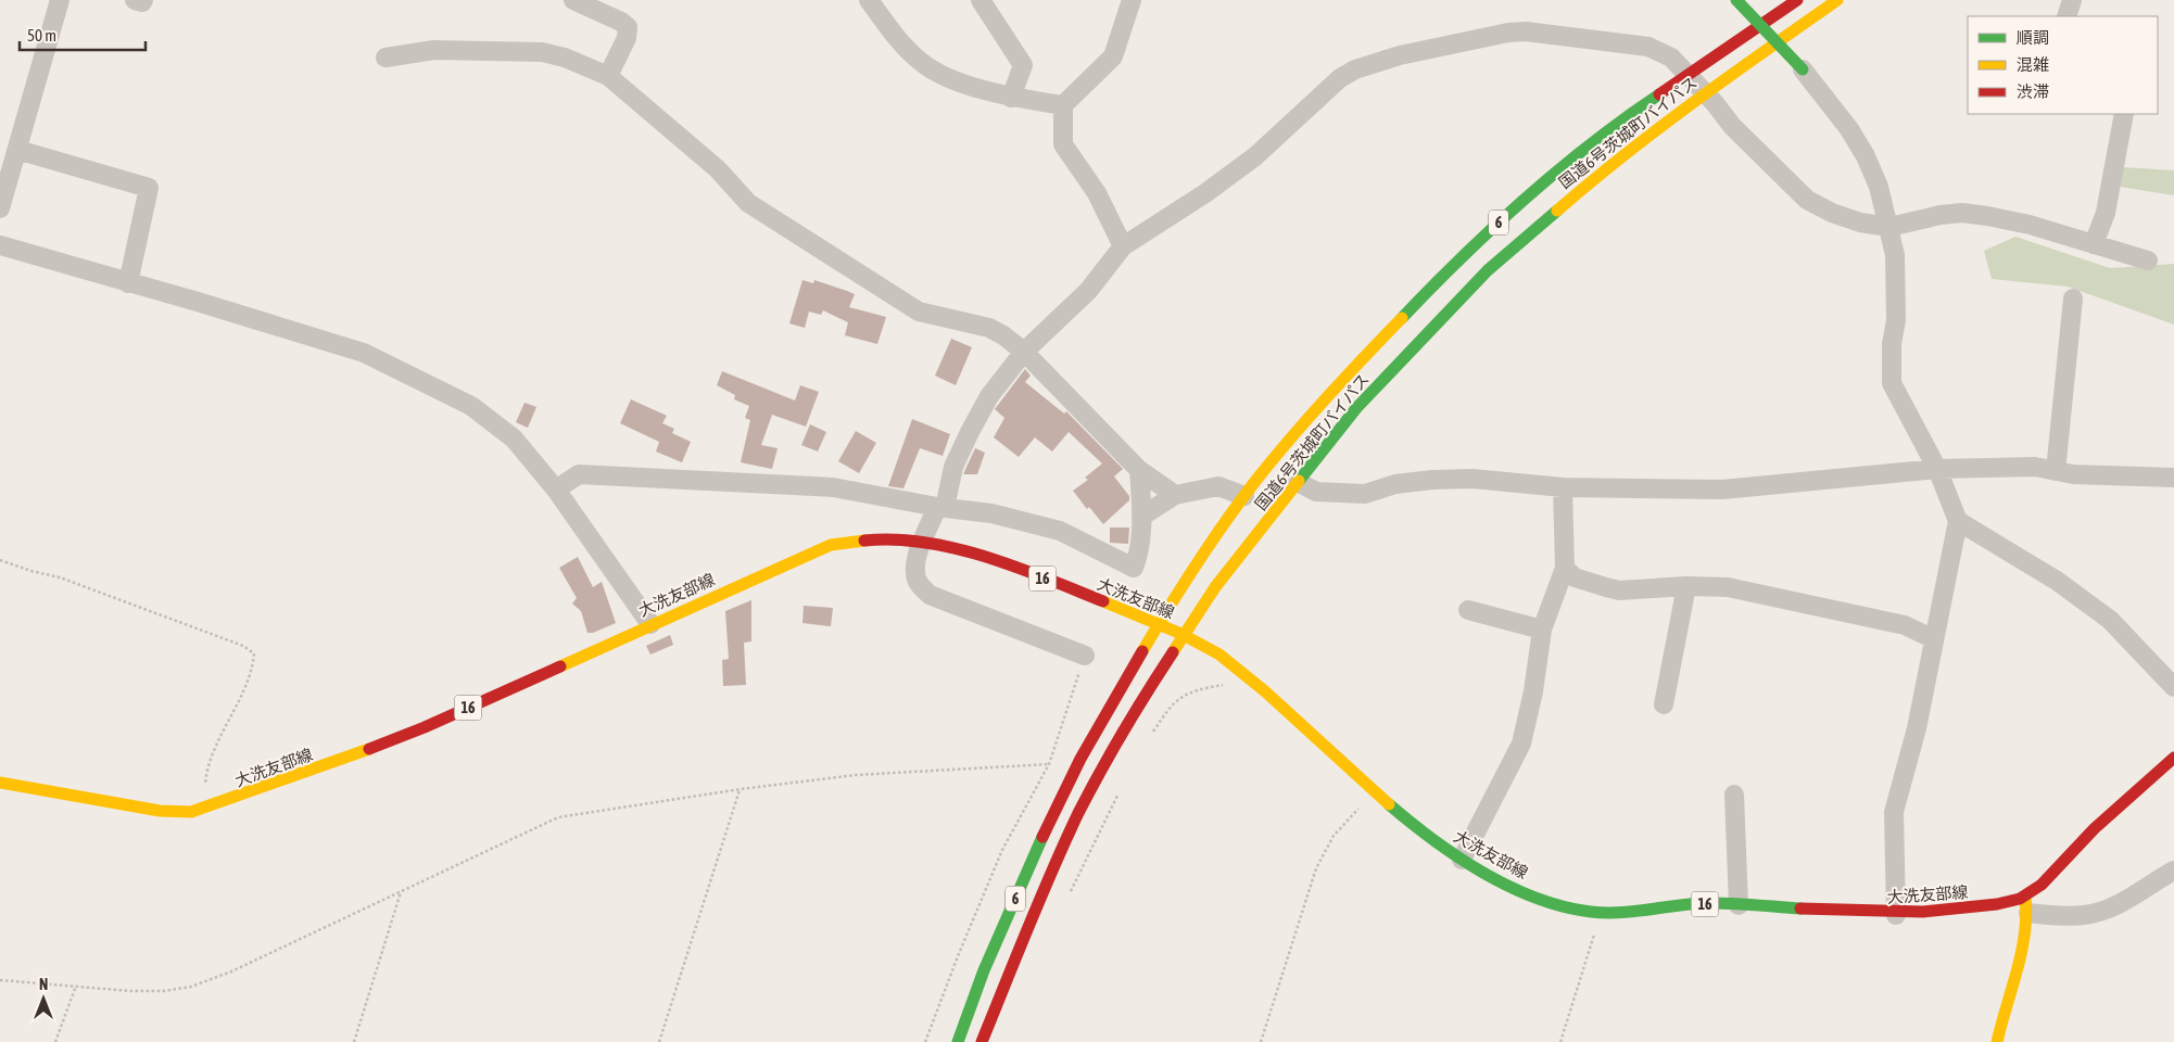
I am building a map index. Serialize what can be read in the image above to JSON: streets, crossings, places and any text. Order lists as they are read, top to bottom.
{
  "streets": {
    "main road": [
      "国道6号茨城町バイパス",
      "6",
      "16",
      "大洗友部線"
    ]
  },
  "crossings": [
    ["国道6号茨城町バイパス", "大洗友部線"]
  ],
  "legend": ["順調", "混雑", "渋滞"],
  "scale_bar": "50 m",
  "north": "top"
}
